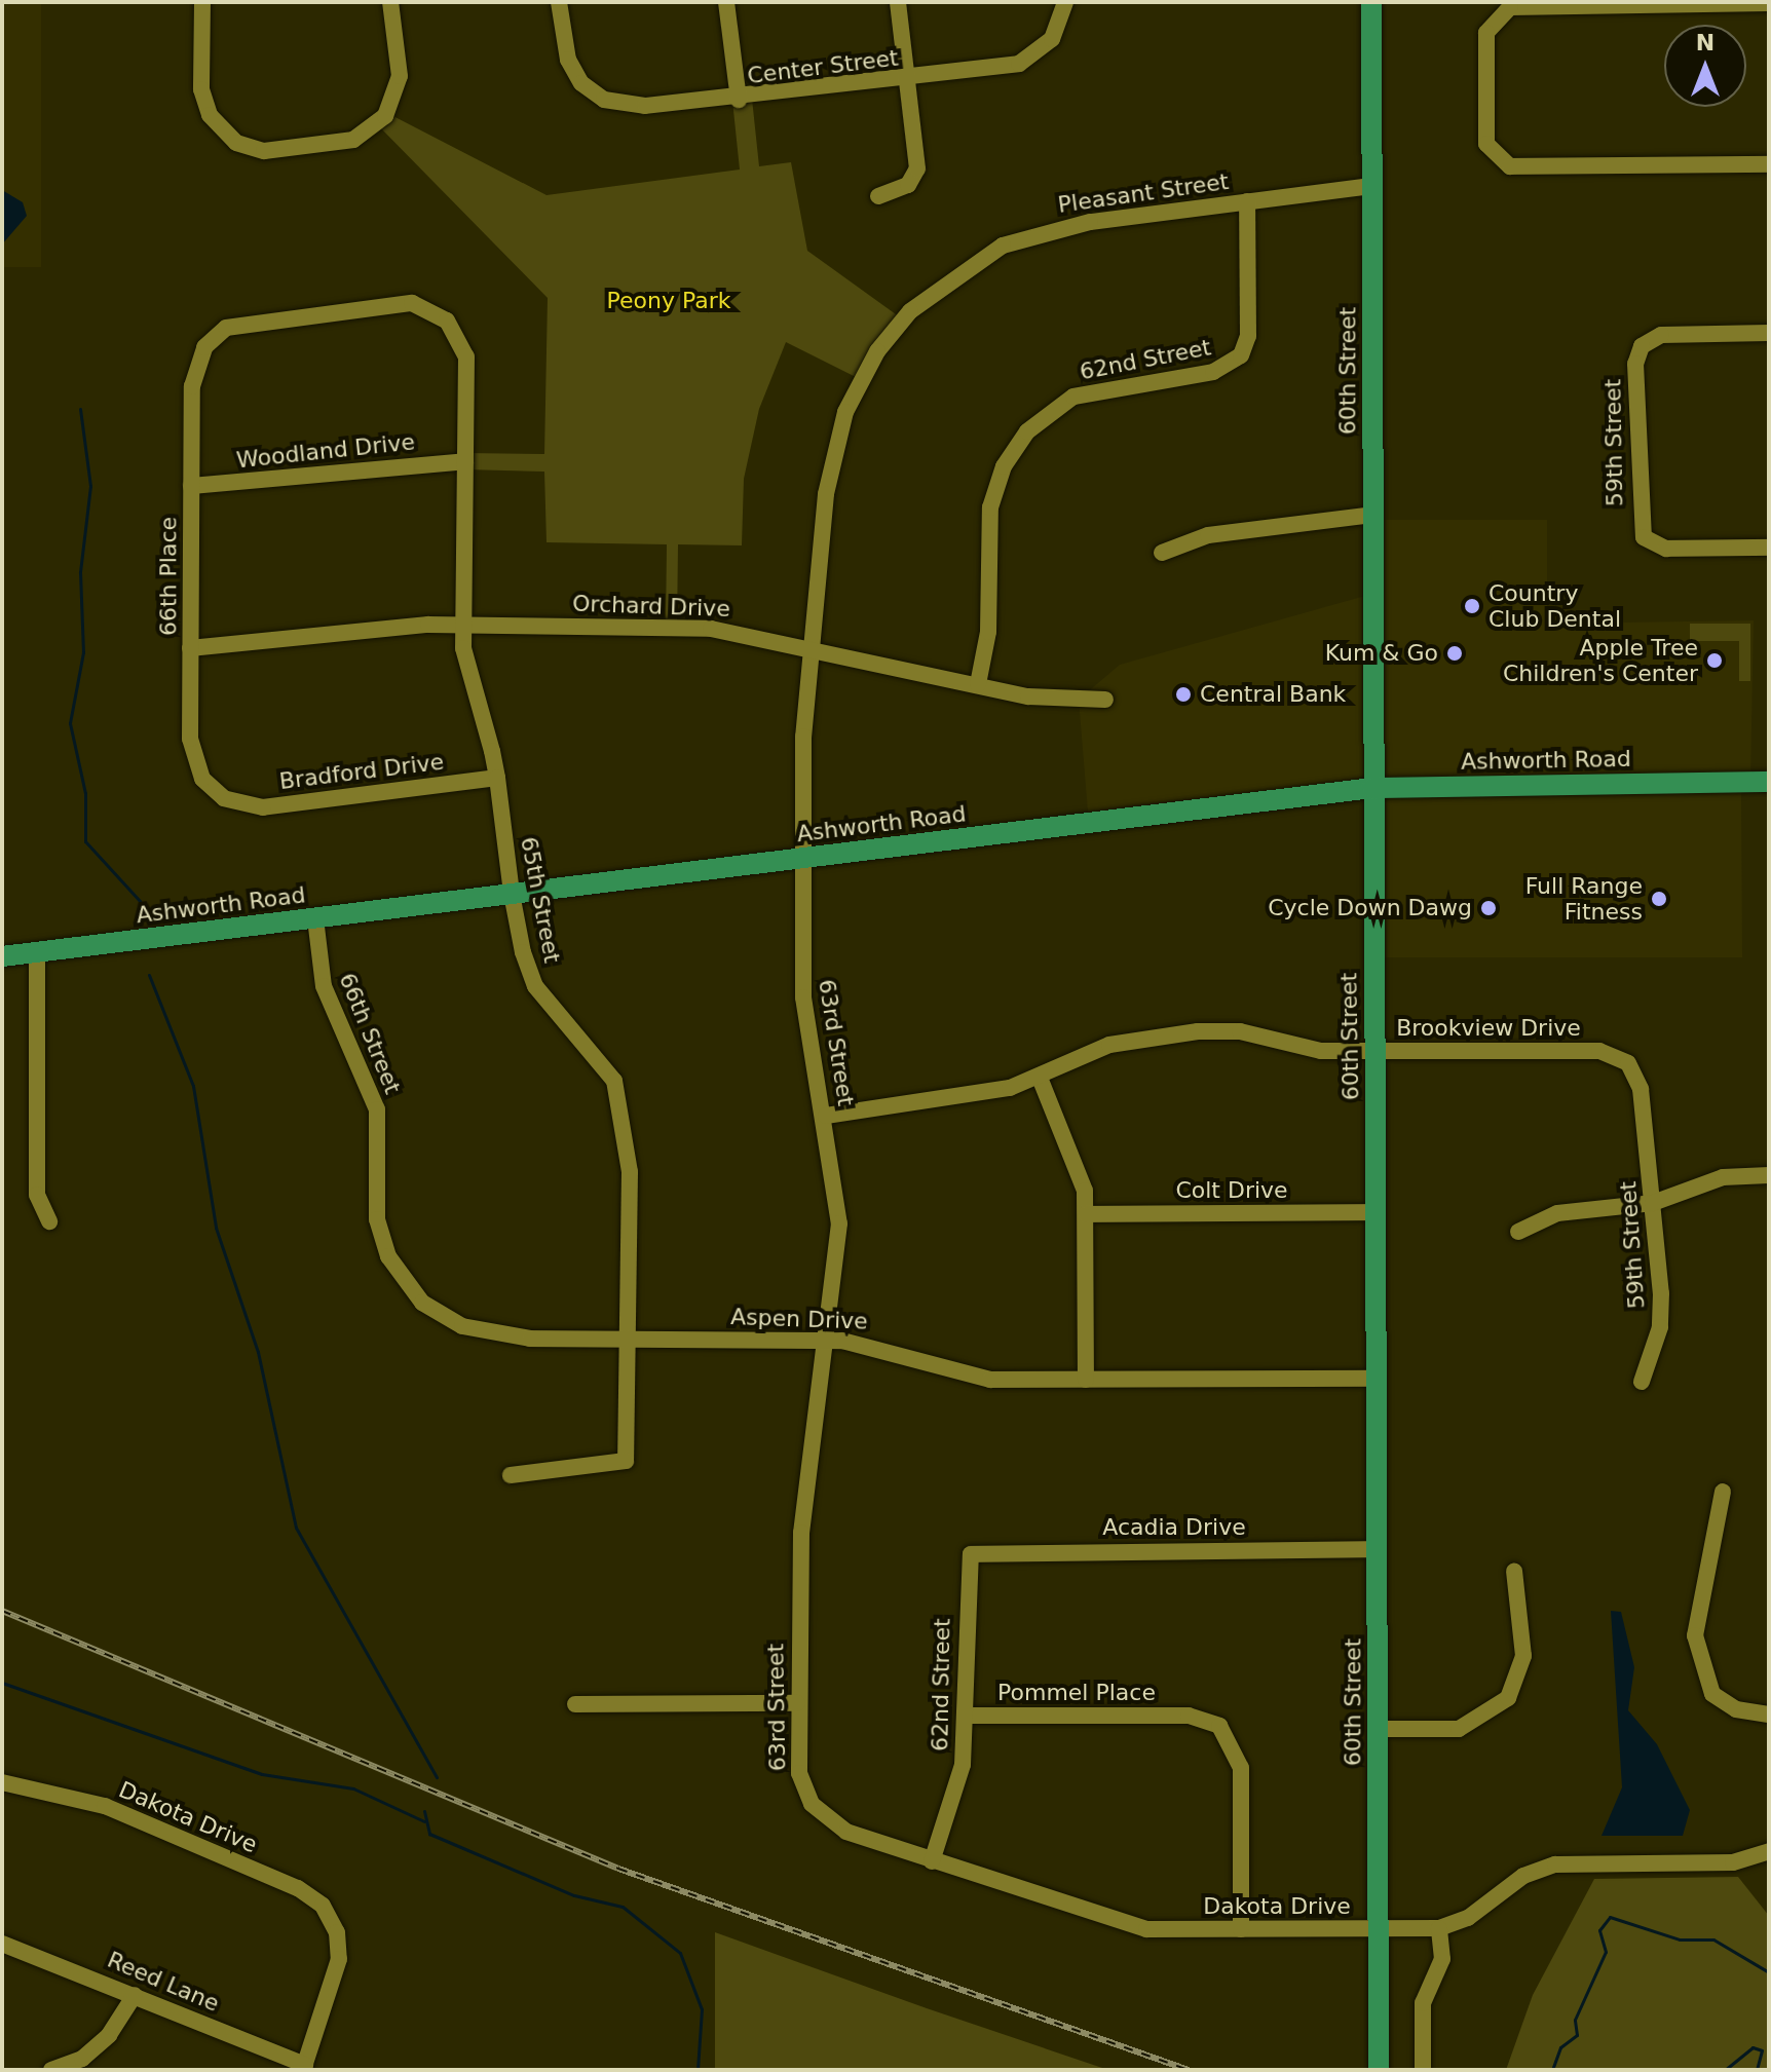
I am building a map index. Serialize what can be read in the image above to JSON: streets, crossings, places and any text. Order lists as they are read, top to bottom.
{
  "streets": {
    "main road": ["60th Street", "Ashworth Road"],
    "street": [
      "Center Street",
      "Pleasant Street",
      "62nd Street",
      "59th Street",
      "Woodland Drive",
      "66th Place",
      "Orchard Drive",
      "Bradford Drive",
      "65th Street",
      "Brookview Drive",
      "66th Street",
      "63rd Street",
      "Colt Drive",
      "Aspen Drive",
      "Acadia Drive",
      "Pommel Place",
      "Dakota Drive",
      "Reed Lane"
    ]
  },
  "crossings": [
    ["Pleasant Street", "62nd Street"],
    ["Pleasant Street", "60th Street"],
    ["Pleasant Street", "63rd Street"],
    ["62nd Street", "Orchard Drive"],
    ["62nd Street", "Acadia Drive"],
    ["62nd Street", "Pommel Place"],
    ["62nd Street", "Dakota Drive"],
    ["60th Street", "Ashworth Road"],
    ["60th Street", "Brookview Drive"],
    ["60th Street", "Colt Drive"],
    ["60th Street", "Aspen Drive"],
    ["60th Street", "Acadia Drive"],
    ["60th Street", "Dakota Drive"],
    ["59th Street", "Brookview Drive"],
    ["Woodland Drive", "66th Place"],
    ["Woodland Drive", "65th Street"],
    ["66th Place", "Orchard Drive"],
    ["66th Place", "Bradford Drive"],
    ["66th Place", "65th Street"],
    ["Orchard Drive", "65th Street"],
    ["Orchard Drive", "63rd Street"],
    ["Ashworth Road", "65th Street"],
    ["Ashworth Road", "66th Street"],
    ["Ashworth Road", "63rd Street"],
    ["Bradford Drive", "65th Street"],
    ["65th Street", "Aspen Drive"],
    ["Brookview Drive", "63rd Street"],
    ["66th Street", "Aspen Drive"],
    ["63rd Street", "Aspen Drive"],
    ["63rd Street", "Dakota Drive"],
    ["Pommel Place", "Dakota Drive"],
    ["Dakota Drive", "Reed Lane"]
  ],
  "parks": ["Peony Park"],
  "places": [
    "Country Club Dental",
    "Kum & Go",
    "Apple Tree Children's Center",
    "Central Bank",
    "Full Range Fitness",
    "Cycle Down Dawg"
  ],
  "north": "top"
}
